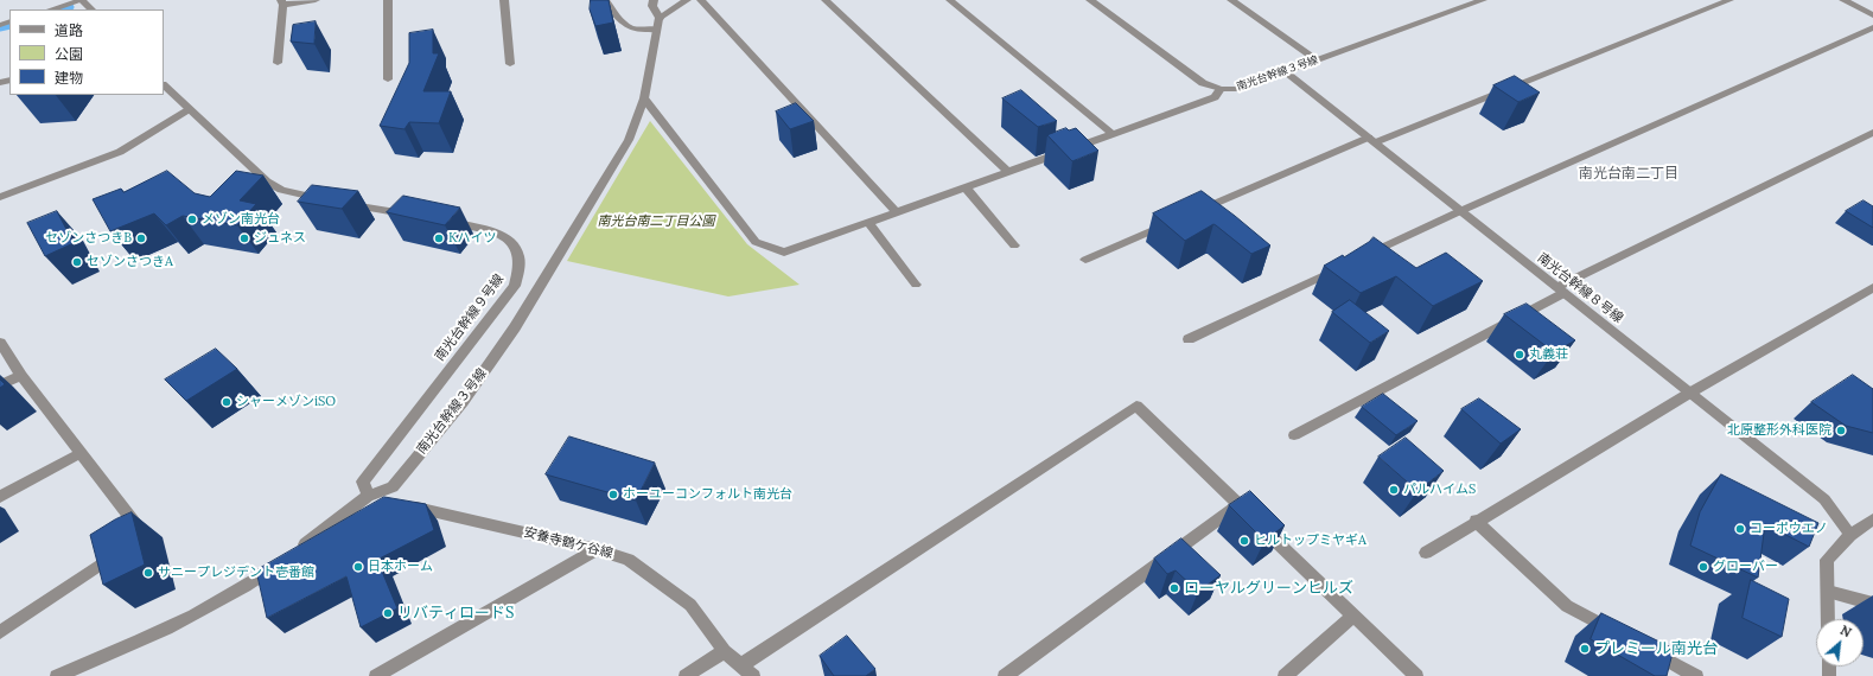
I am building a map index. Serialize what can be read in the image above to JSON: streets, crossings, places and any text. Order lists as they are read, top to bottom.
{
  "streets": {
    "street": [
      "南光台幹線３号線",
      "南光台幹線８号線",
      "南光台幹線９号線",
      "安養寺鶴ケ谷線"
    ]
  },
  "crossings": [
    ["南光台幹線３号線", "南光台幹線８号線"],
    ["南光台幹線３号線", "南光台幹線９号線"],
    ["南光台幹線３号線", "安養寺鶴ケ谷線"],
    ["南光台幹線９号線", "安養寺鶴ケ谷線"]
  ],
  "districts": ["南光台南二丁目"],
  "parks": ["南光台南二丁目公園"],
  "places": [
    "メゾン南光台",
    "セゾンさつきB",
    "ジュネス",
    "Kハイツ",
    "セゾンさつきA",
    "丸義荘",
    "シャーメゾンiSO",
    "北原整形外科医院",
    "パルハイムS",
    "ホーユーコンフォルト南光台",
    "コーポウエノ",
    "ヒルトップミヤギA",
    "日本ホーム",
    "グローバー",
    "サニープレジデント壱番館",
    "ローヤルグリーンヒルズ",
    "リバティロードS",
    "プレミール南光台"
  ],
  "legend": ["道路", "公園", "建物"],
  "north": "top right"
}
